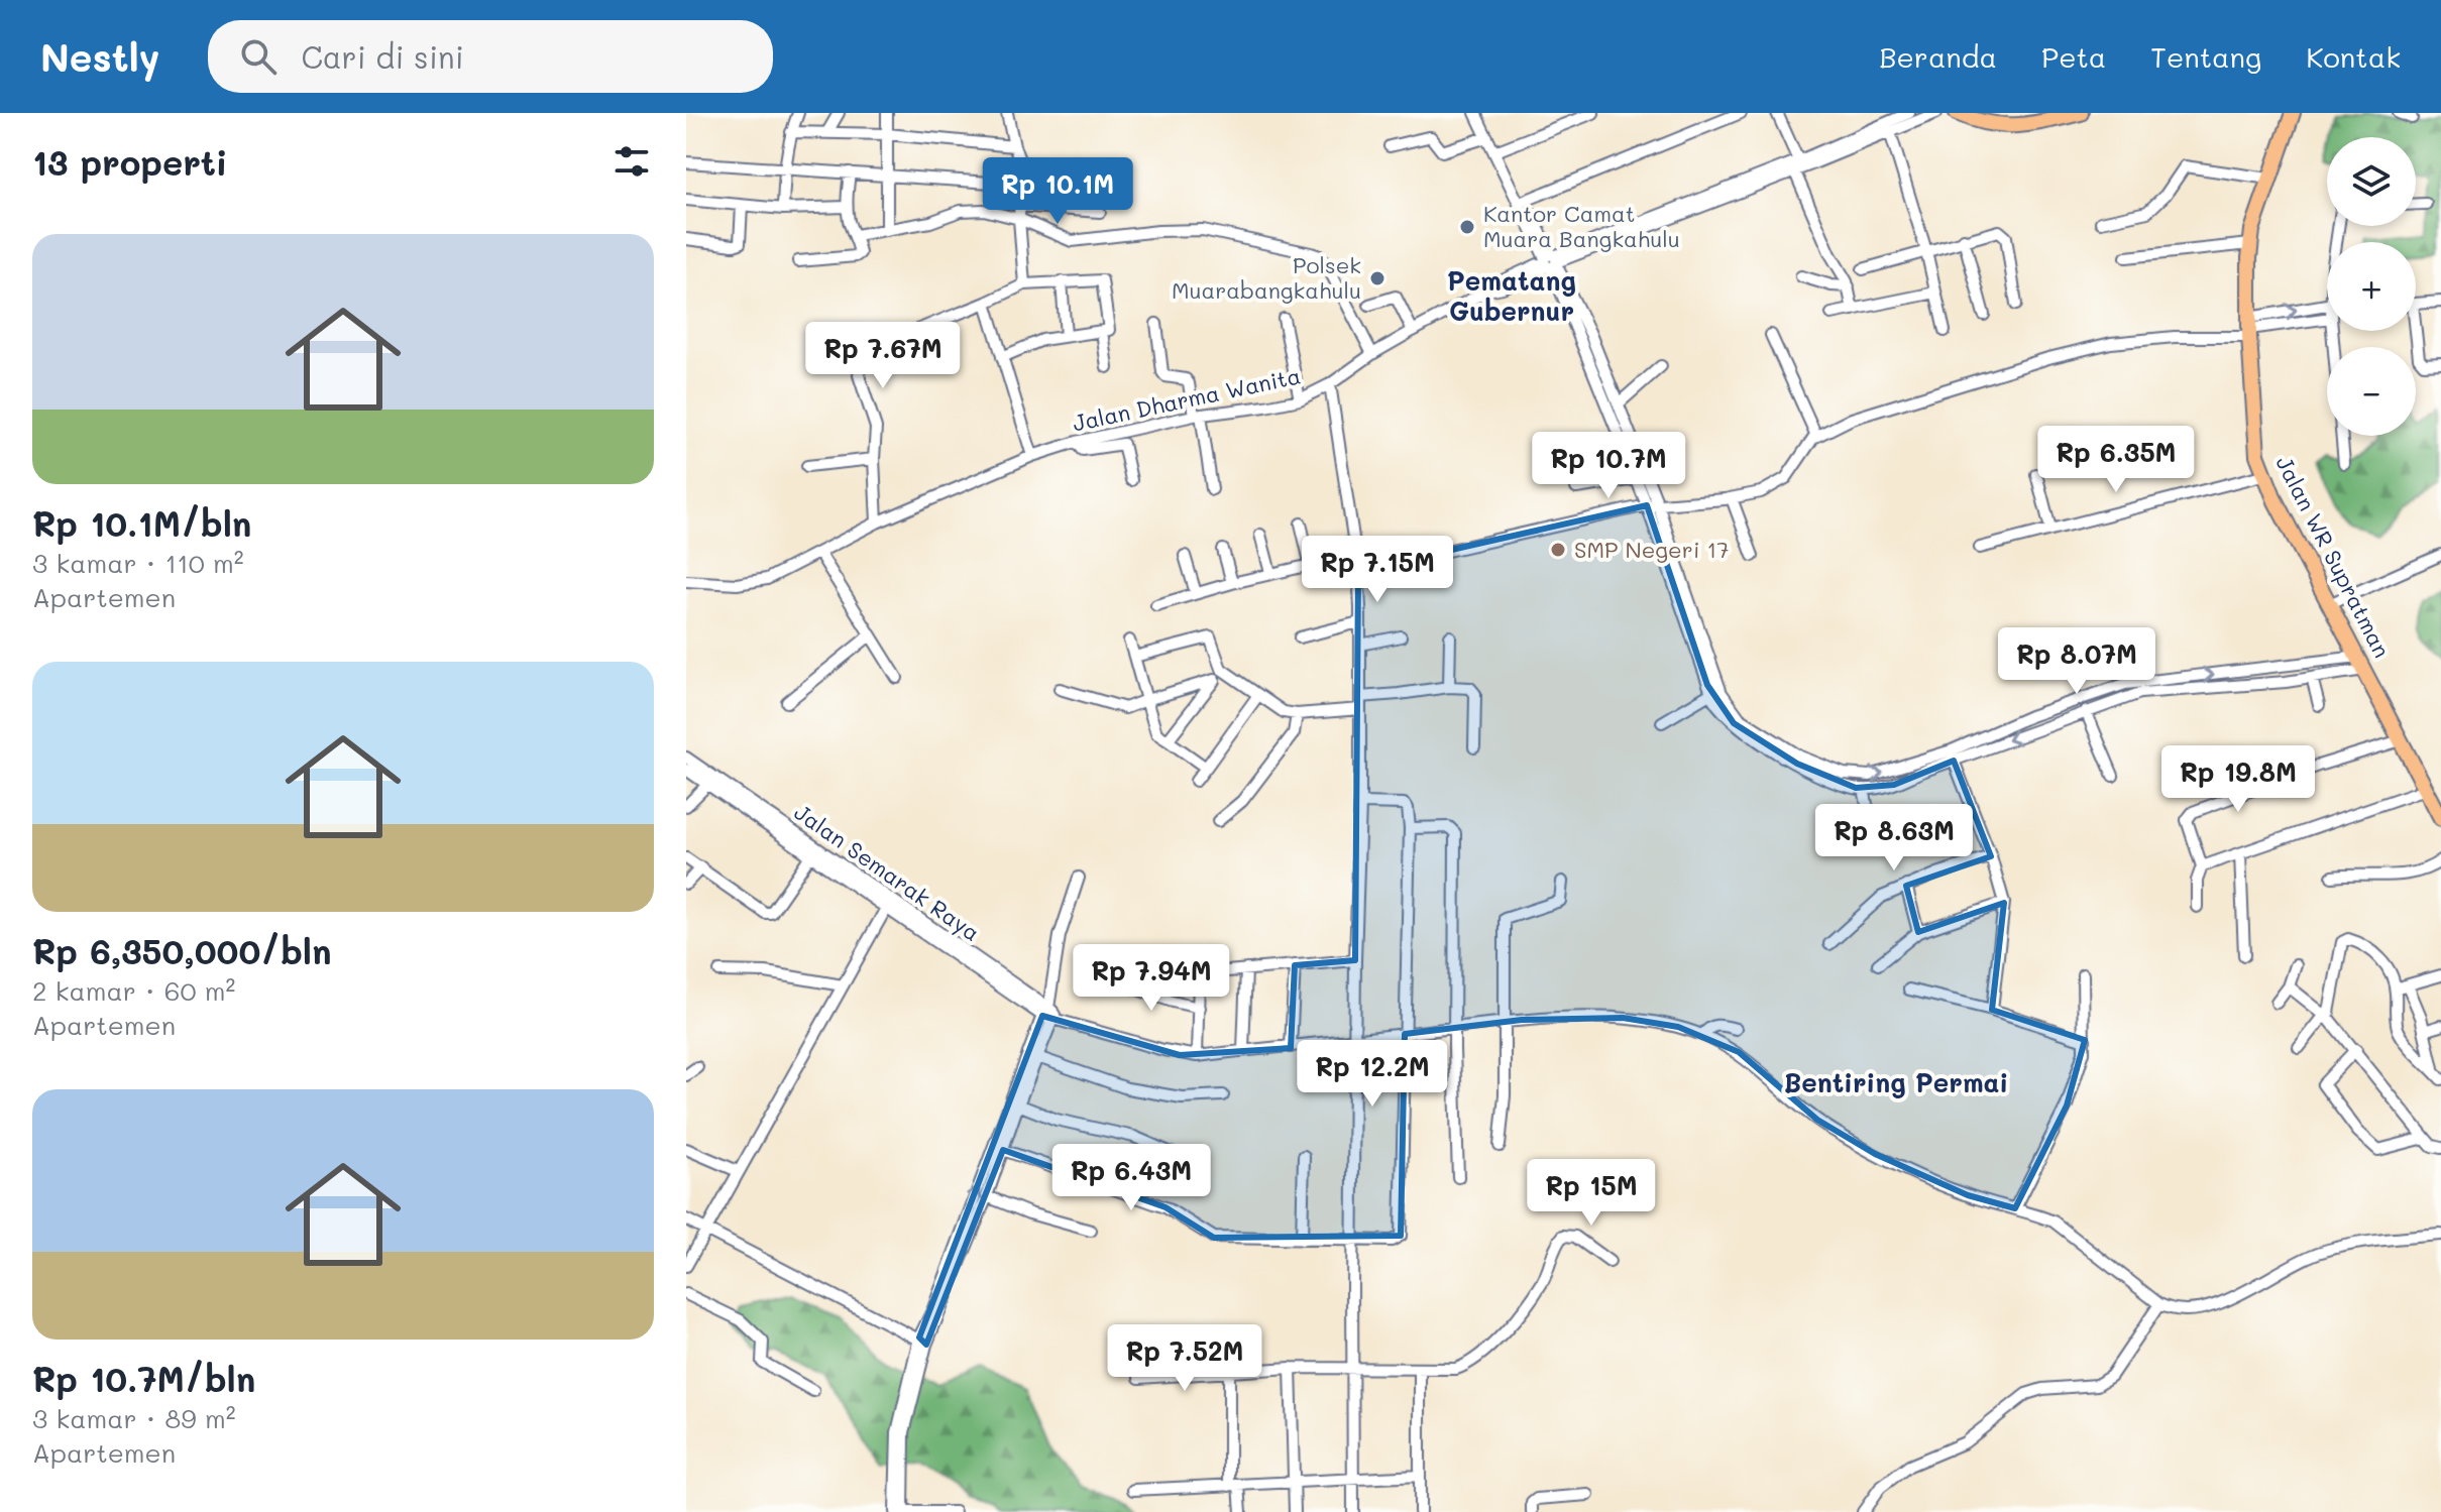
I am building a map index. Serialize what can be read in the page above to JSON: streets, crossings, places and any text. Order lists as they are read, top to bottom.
{
  "streets": {
    "highway": ["Jalan WR Supratman"],
    "street": ["Jalan Dharma Wanita", "Jalan Semarak Raya"]
  },
  "districts": ["Pematang Gubernur", "Bentiring Permai"],
  "places": ["Kantor Camat Muara Bangkahulu", "Polsek Muarabangkahulu", "SMP Negeri 17"],
  "page": {
    "header": "Nestly",
    "search": "Cari di sini",
    "nav": [
      "Beranda",
      "Peta",
      "Tentang",
      "Kontak"
    ],
    "heading": "13 properti",
    "map_buttons": ["+", "−"],
    "price": [
      "Rp 10.1M",
      "Rp 7.67M",
      "Rp 6.35M",
      "Rp 10.7M",
      "Rp 7.15M",
      "Rp 8.07M",
      "Rp 19.8M",
      "Rp 8.63M",
      "Rp 7.94M",
      "Rp 12.2M",
      "Rp 6.43M",
      "Rp 15M",
      "Rp 7.52M"
    ],
    "list": [
      {
        "name": "Rp 10.1M/bln",
        "note": "3 kamar · 110 m² · Apartemen"
      },
      {
        "name": "Rp 6,350,000/bln",
        "note": "2 kamar · 60 m² · Apartemen"
      },
      {
        "name": "Rp 10.7M/bln",
        "note": "3 kamar · 89 m² · Apartemen"
      }
    ]
  }
}
